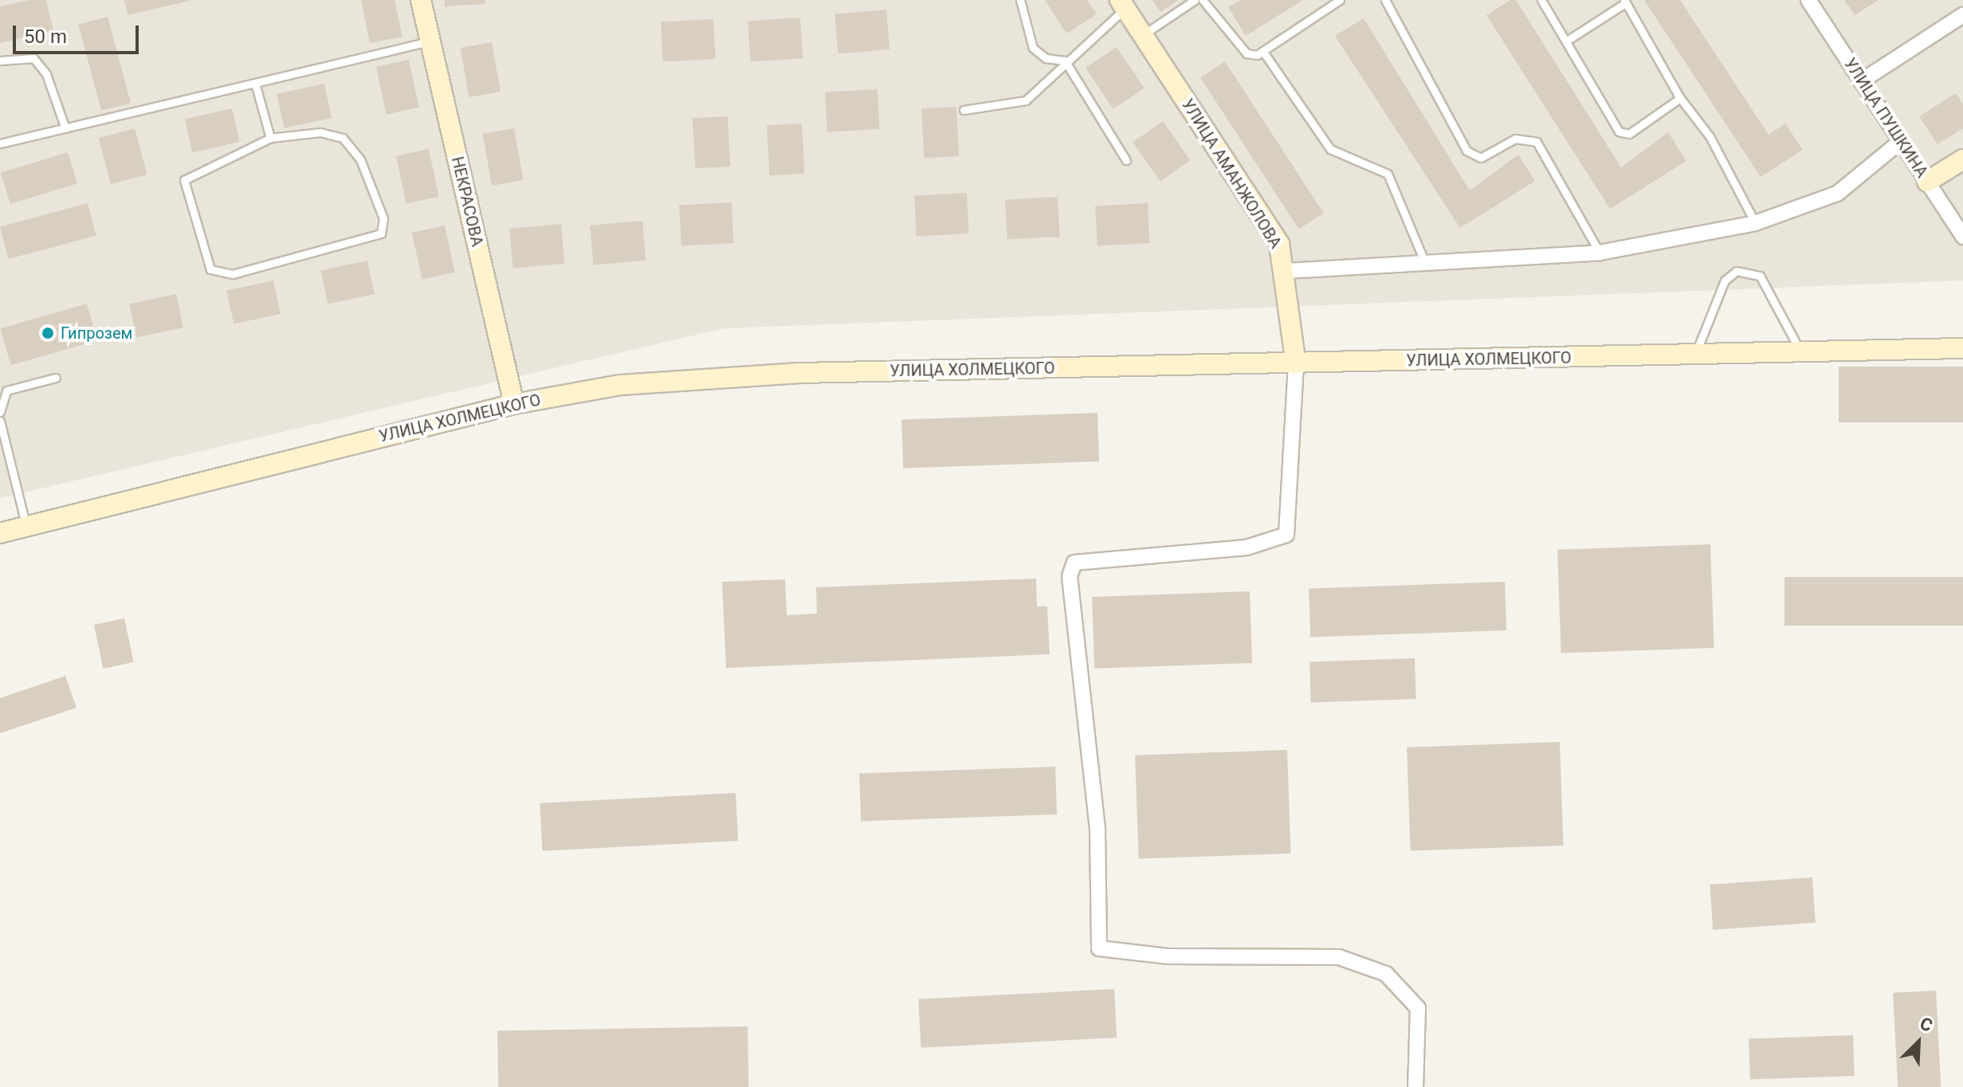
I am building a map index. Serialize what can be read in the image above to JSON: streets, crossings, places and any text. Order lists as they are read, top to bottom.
{
  "streets": {
    "street": [
      "УЛИЦА ПУШКИНА",
      "УЛИЦА АМАНЖОЛОВА",
      "НЕКРАСОВА",
      "УЛИЦА ХОЛМЕЦКОГО"
    ]
  },
  "crossings": [
    ["УЛИЦА АМАНЖОЛОВА", "УЛИЦА ХОЛМЕЦКОГО"],
    ["НЕКРАСОВА", "УЛИЦА ХОЛМЕЦКОГО"]
  ],
  "places": ["Гипрозем"],
  "scale_bar": "50 m",
  "north": "top right"
}
